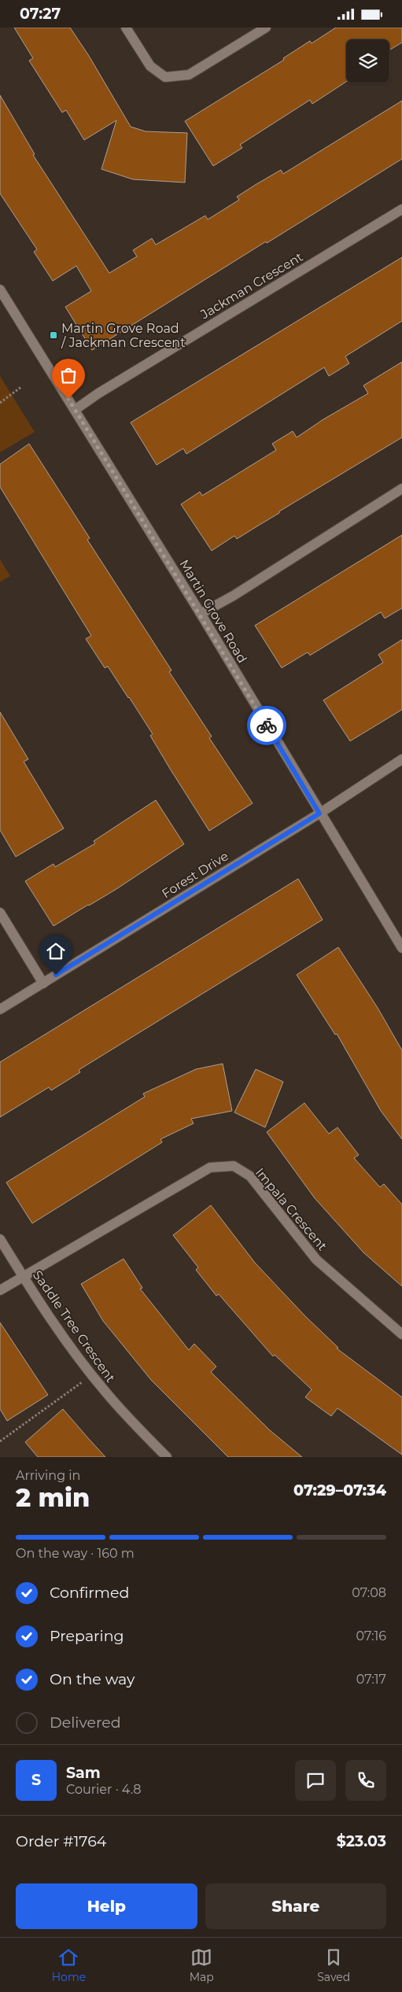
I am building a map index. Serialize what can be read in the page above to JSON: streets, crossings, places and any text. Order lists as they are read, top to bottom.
{
  "streets": {
    "street": [
      "Jackman Crescent",
      "Martin Grove Road",
      "Forest Drive",
      "Impala Crescent",
      "Saddle Tree Crescent"
    ]
  },
  "crossings": [
    ["Jackman Crescent", "Martin Grove Road"],
    ["Martin Grove Road", "Forest Drive"],
    ["Impala Crescent", "Saddle Tree Crescent"]
  ],
  "places": {
    "transit": ["Martin Grove Road / Jackman Crescent"]
  },
  "page": {
    "status": "07:27",
    "heading": ["2 min", "Arriving in", "07:29–07:34"],
    "panel": [
      "Sam",
      "Courier · 4.8",
      "Order #1764",
      "$23.03"
    ],
    "bar": "On the way · 160 m",
    "list": [
      ["Confirmed", "07:08"],
      ["Preparing", "07:16"],
      ["On the way", "07:17"],
      "Delivered"
    ],
    "round": "S",
    "buttons": ["Help", "Share"],
    "tabs": ["Home", "Map", "Saved"]
  }
}
